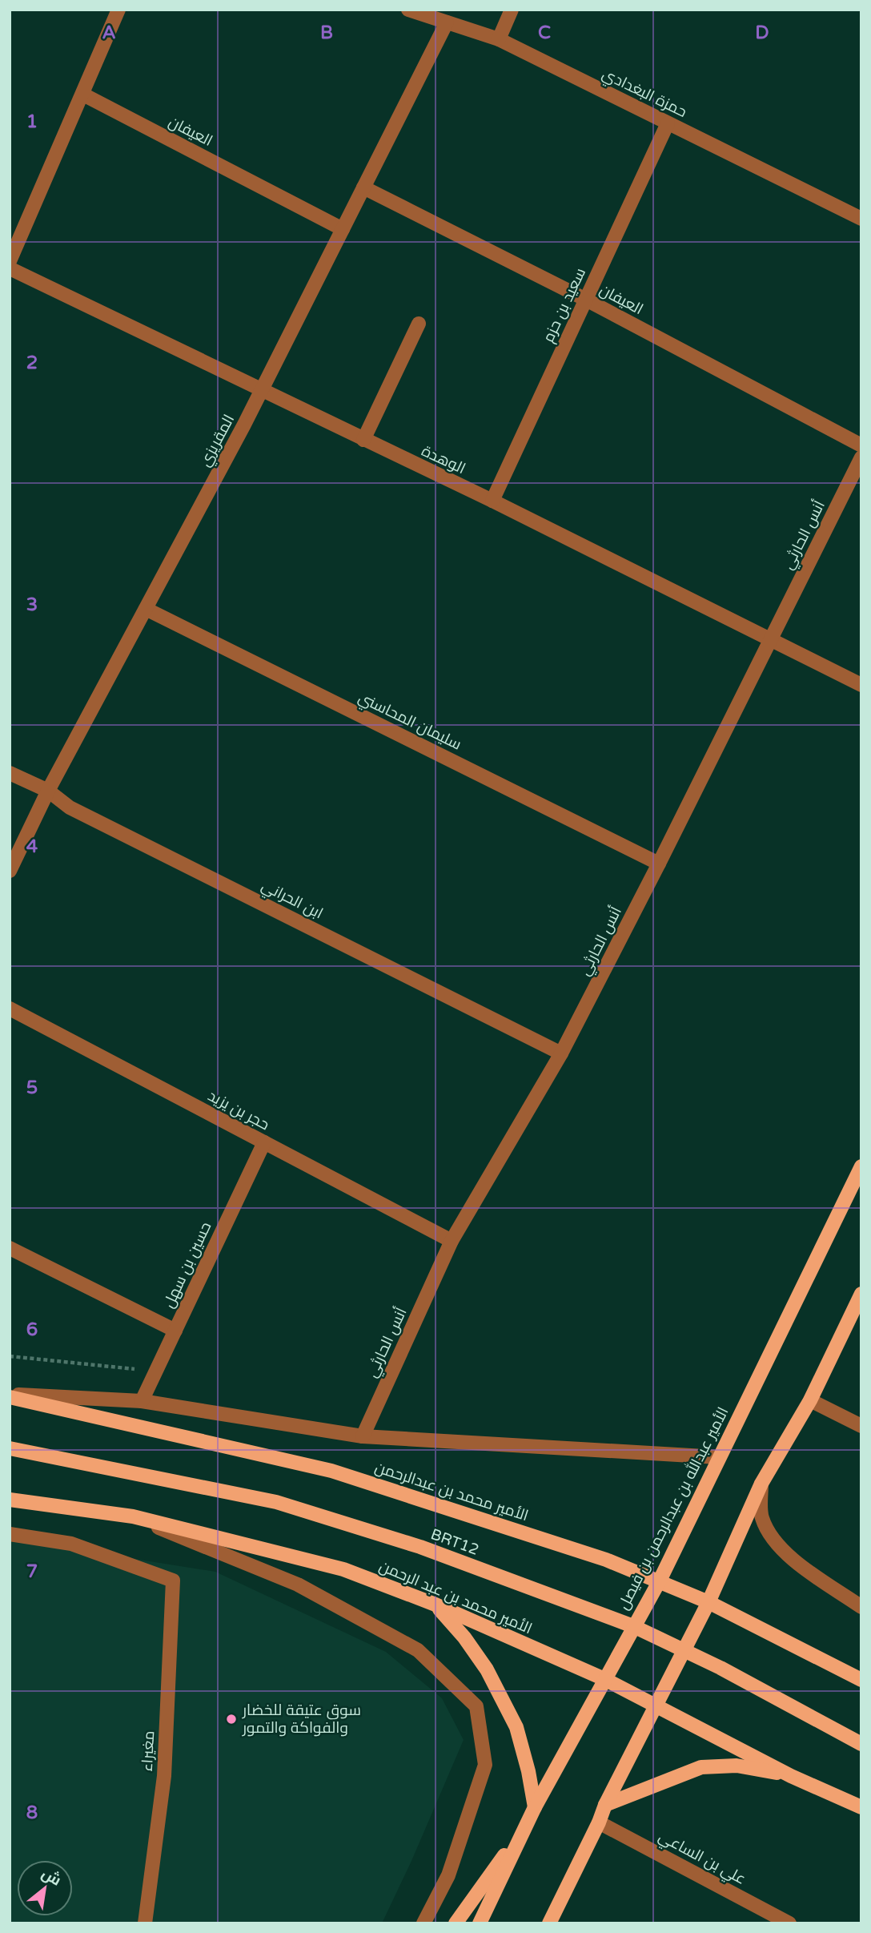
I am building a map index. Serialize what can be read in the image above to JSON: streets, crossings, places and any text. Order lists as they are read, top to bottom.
{
  "streets": {
    "main road": [
      "الأمير محمد بن عبدالرحمن",
      "الأمير عبدالله بن عبدالرحمن بن فيصل",
      "BRT12",
      "الأمير محمد بن عبد الرحمن"
    ],
    "street": [
      "حمزة البغدادي",
      "العيفان",
      "سعيد بن حزم",
      "المقريزي",
      "الوهدة",
      "أنس الحارثي",
      "سليمان المحاسني",
      "ابن الحراني",
      "حجر بن يزيد",
      "حسين بن سهل",
      "مغيراء",
      "علي بن الساعي"
    ]
  },
  "crossings": [
    ["حمزة البغدادي", "سعيد بن حزم"],
    ["حمزة البغدادي", "المقريزي"],
    ["العيفان", "سعيد بن حزم"],
    ["العيفان", "المقريزي"],
    ["سعيد بن حزم", "الوهدة"],
    ["المقريزي", "الوهدة"],
    ["المقريزي", "سليمان المحاسني"],
    ["المقريزي", "ابن الحراني"],
    ["الوهدة", "أنس الحارثي"],
    ["أنس الحارثي", "سليمان المحاسني"],
    ["أنس الحارثي", "ابن الحراني"],
    ["أنس الحارثي", "حجر بن يزيد"],
    ["أنس الحارثي", "الأمير محمد بن عبدالرحمن"],
    ["حجر بن يزيد", "حسين بن سهل"],
    ["حسين بن سهل", "الأمير محمد بن عبدالرحمن"],
    ["الأمير محمد بن عبدالرحمن", "الأمير عبدالله بن عبدالرحمن بن فيصل"],
    ["الأمير عبدالله بن عبدالرحمن بن فيصل", "BRT12"],
    ["الأمير عبدالله بن عبدالرحمن بن فيصل", "الأمير محمد بن عبد الرحمن"]
  ],
  "places": ["سوق عتيقة للخضار والفواكة والتمور"],
  "north": "top right",
  "grid": {
    "columns": [
      "A",
      "B",
      "C",
      "D"
    ],
    "rows": [
      "1",
      "2",
      "3",
      "4",
      "5",
      "6",
      "7",
      "8"
    ]
  }
}
